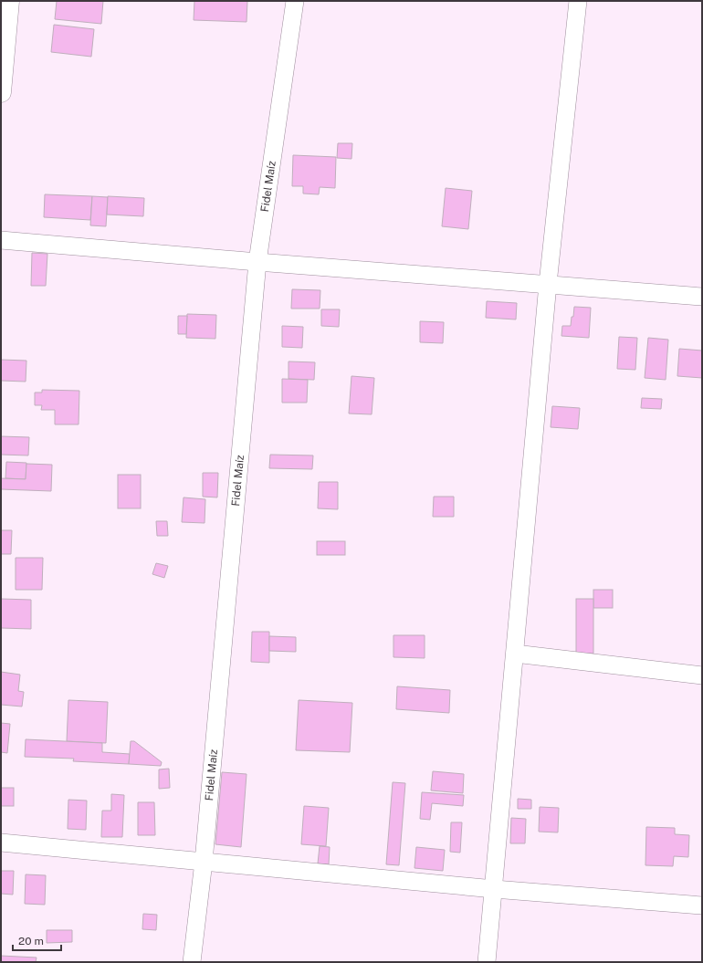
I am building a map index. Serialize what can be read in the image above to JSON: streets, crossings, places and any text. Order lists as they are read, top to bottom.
{
  "streets": {
    "street": ["Fidel Maíz"]
  },
  "scale_bar": "20 m"
}
